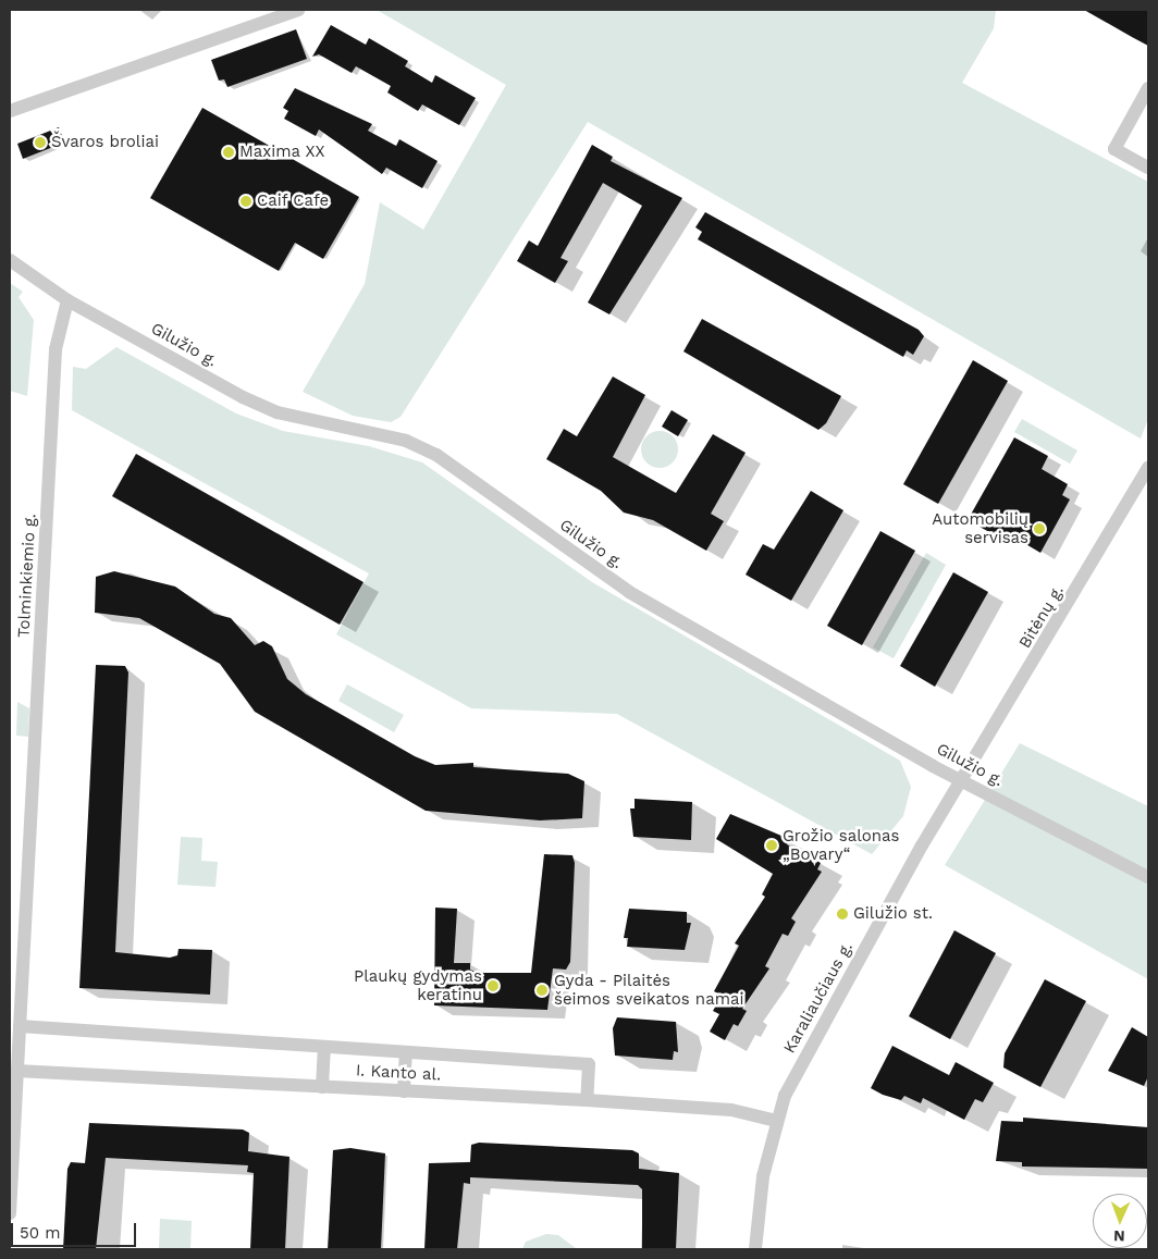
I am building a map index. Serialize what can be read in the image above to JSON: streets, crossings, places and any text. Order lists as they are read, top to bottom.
{
  "streets": {
    "street": [
      "Gilužio g.",
      "Tolminkiemio g.",
      "Bitėnų g.",
      "Karaliaučiaus g.",
      "I. Kanto al."
    ]
  },
  "crossings": [
    ["Gilužio g.", "Tolminkiemio g."],
    ["Gilužio g.", "Bitėnų g."],
    ["Gilužio g.", "Karaliaučiaus g."],
    ["Tolminkiemio g.", "I. Kanto al."],
    ["Bitėnų g.", "Karaliaučiaus g."],
    ["Karaliaučiaus g.", "I. Kanto al."]
  ],
  "places": [
    "Švaros broliai",
    "Maxima XX",
    "Caif Cafe",
    "Automobilių servisas",
    "Grožio salonas „Bovary“",
    "Gilužio st.",
    "Plaukų gydymas keratinu",
    "Gyda - Pilaitės šeimos sveikatos namai"
  ],
  "scale_bar": "50 m",
  "north": "bottom"
}
